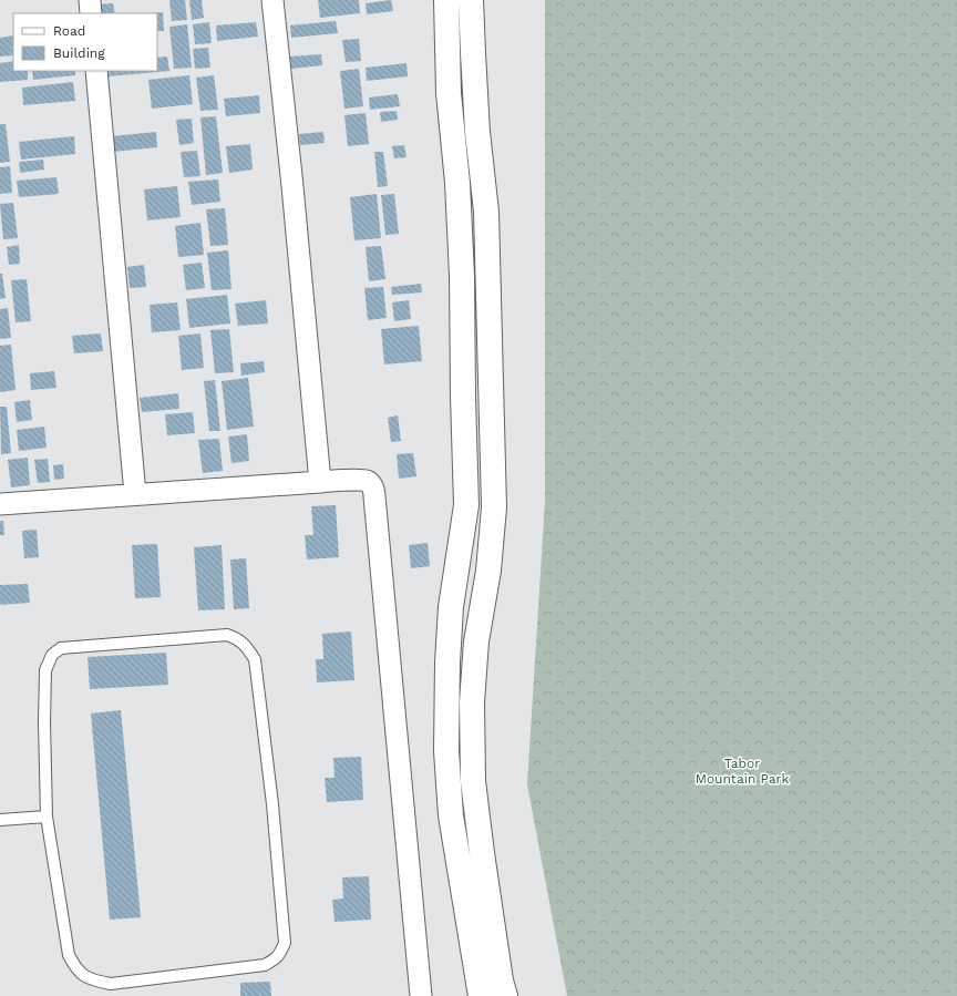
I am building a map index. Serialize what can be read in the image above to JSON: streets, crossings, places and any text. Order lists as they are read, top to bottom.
{
  "parks": ["Tabor Mountain Park"],
  "legend": ["Road", "Building"]
}
